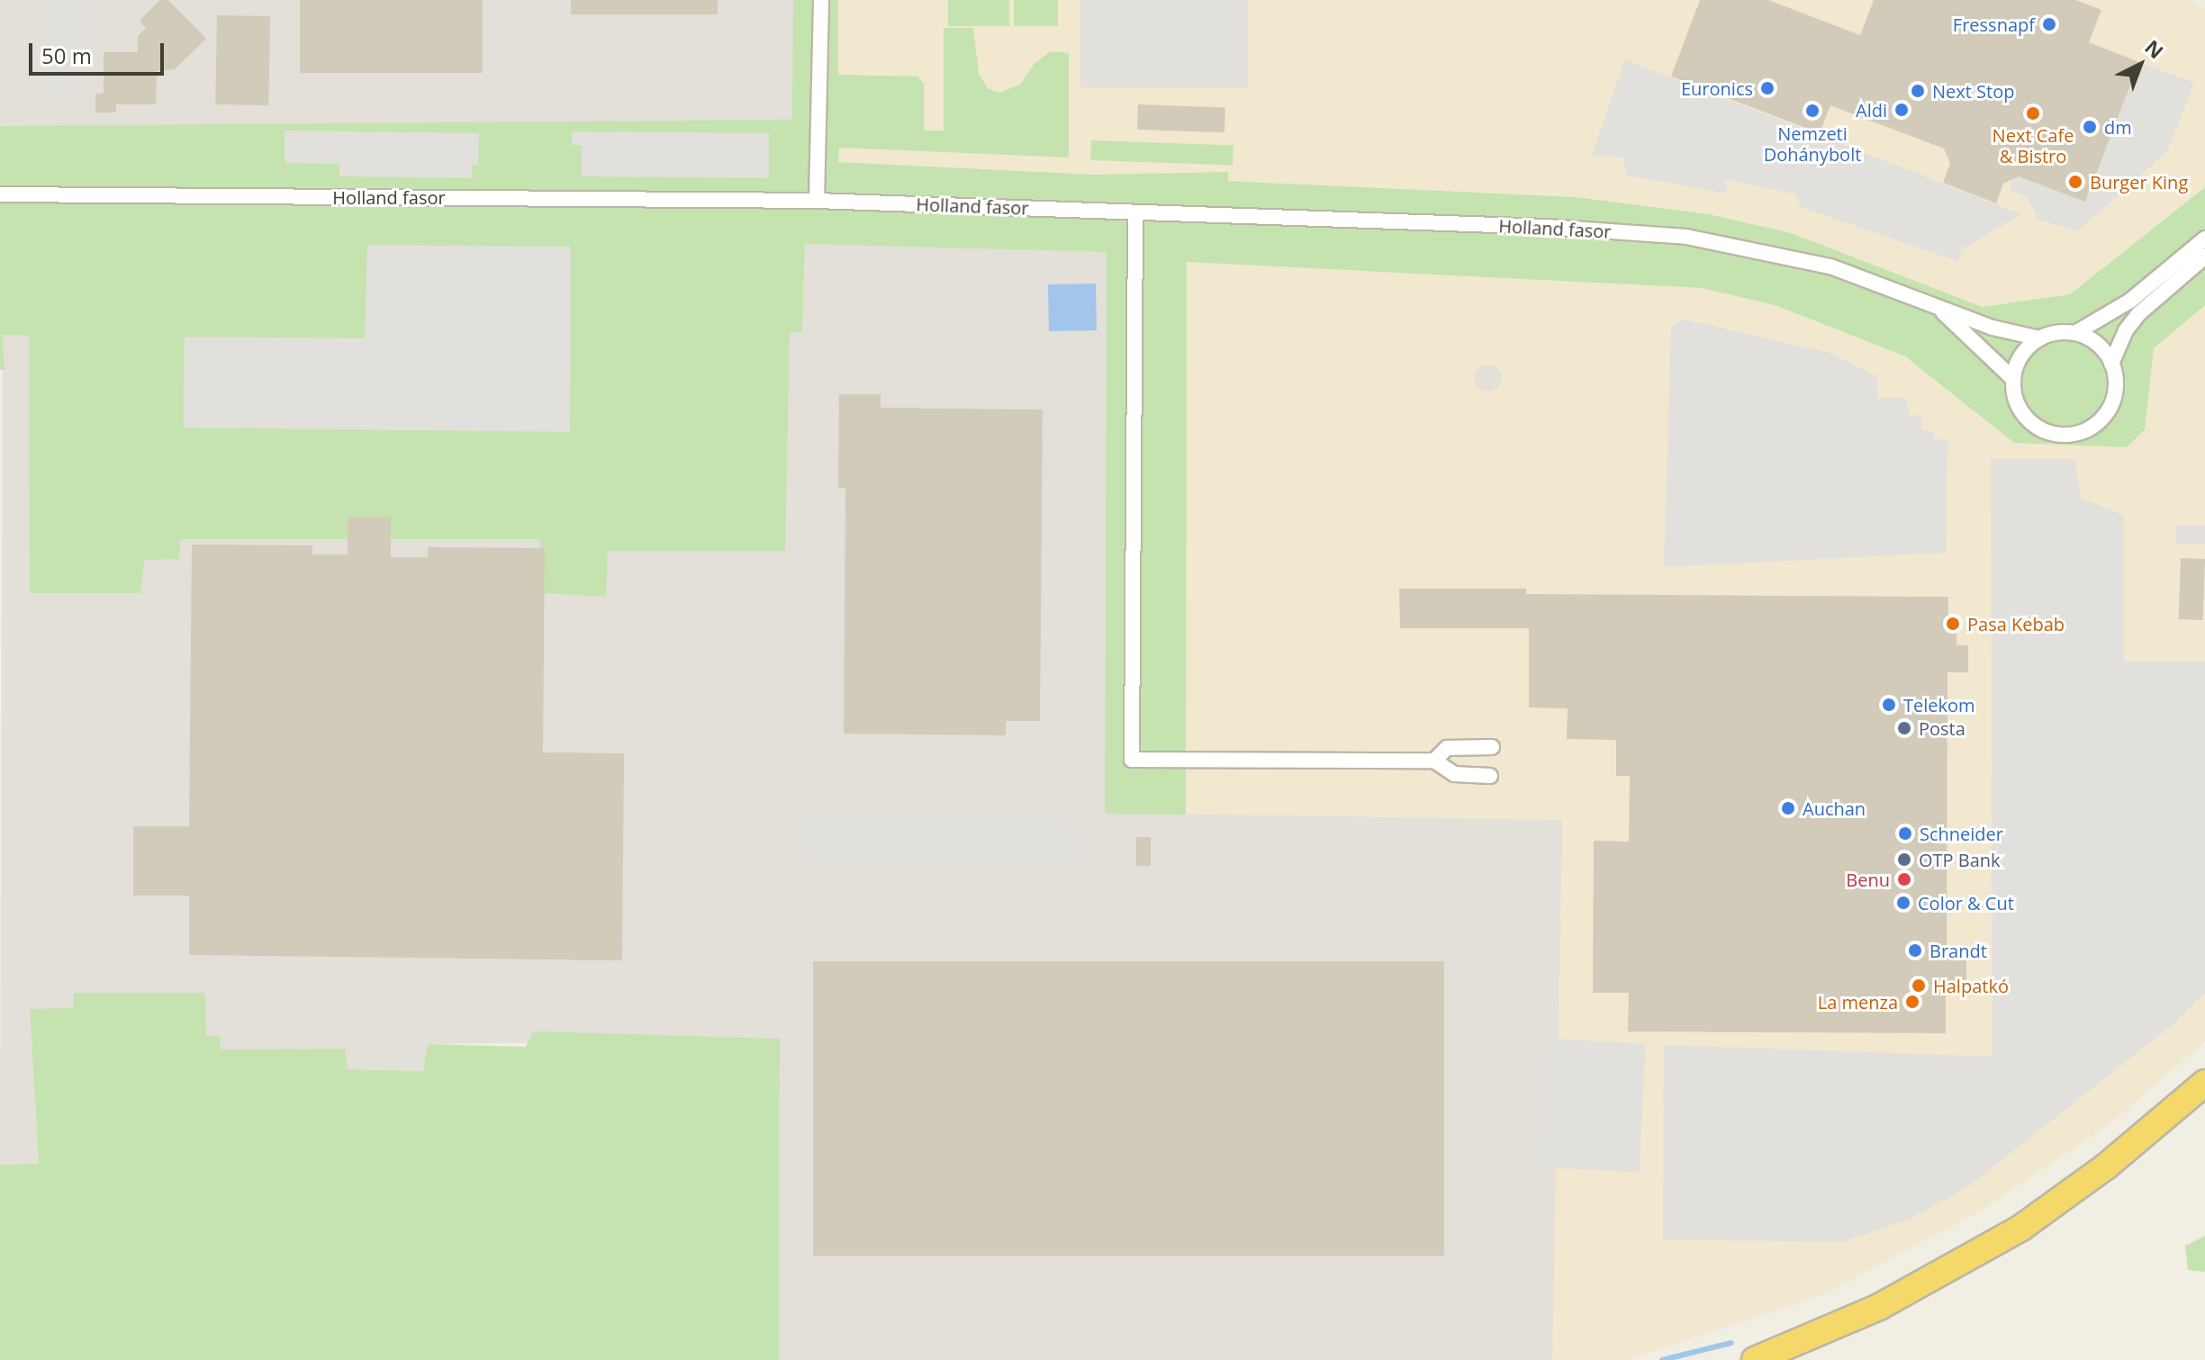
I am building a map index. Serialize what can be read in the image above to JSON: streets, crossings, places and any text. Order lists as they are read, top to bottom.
{
  "streets": {
    "street": ["Holland fasor"]
  },
  "places": [
    "Fressnapf",
    "Euronics",
    "Next Stop",
    "Aldi",
    "Nemzeti Dohánybolt",
    "Next Cafe & Bistro",
    "dm",
    "Burger King",
    "Pasa Kebab",
    "Telekom",
    "Posta",
    "Auchan",
    "Schneider",
    "OTP Bank",
    "Benu",
    "Color & Cut",
    "Brandt",
    "Halpatkó",
    "La menza"
  ],
  "scale_bar": "50 m",
  "north": "top right"
}
